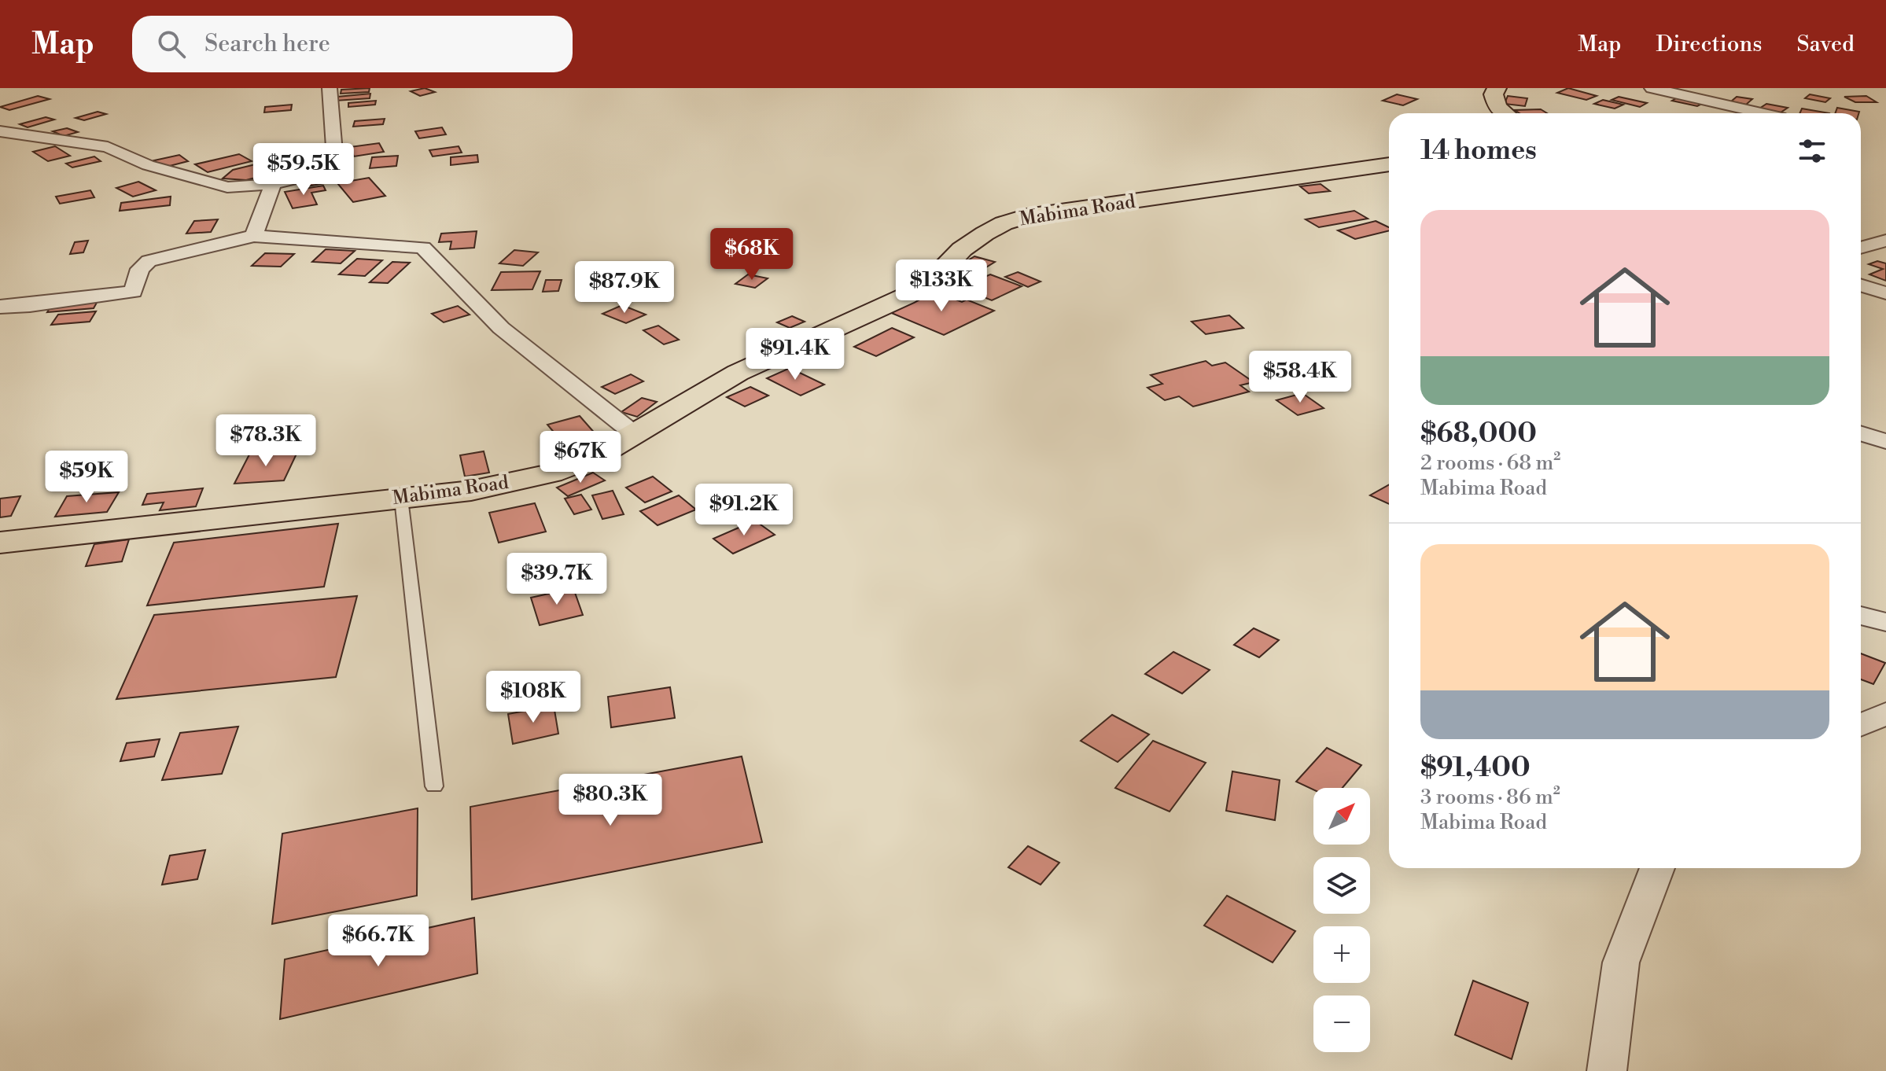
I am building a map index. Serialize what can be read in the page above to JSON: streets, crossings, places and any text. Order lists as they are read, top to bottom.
{
  "streets": {
    "main road": ["Mabima Road"]
  },
  "north": "top right",
  "page": {
    "header": "Map",
    "search": "Search here",
    "nav": ["Map", "Directions", "Saved"],
    "heading": "14 homes",
    "price": [
      "$59.5K",
      "$68K",
      "$133K",
      "$87.9K",
      "$91.4K",
      "$58.4K",
      "$78.3K",
      "$67K",
      "$59K",
      "$91.2K",
      "$39.7K",
      "$108K",
      "$80.3K",
      "$66.7K"
    ],
    "list": [
      {
        "name": "$68,000",
        "note": "2 rooms · 68 m² · Mabima Road"
      },
      {
        "name": "$91,400",
        "note": "3 rooms · 86 m² · Mabima Road"
      }
    ],
    "map_buttons": ["+", "−"]
  }
}
